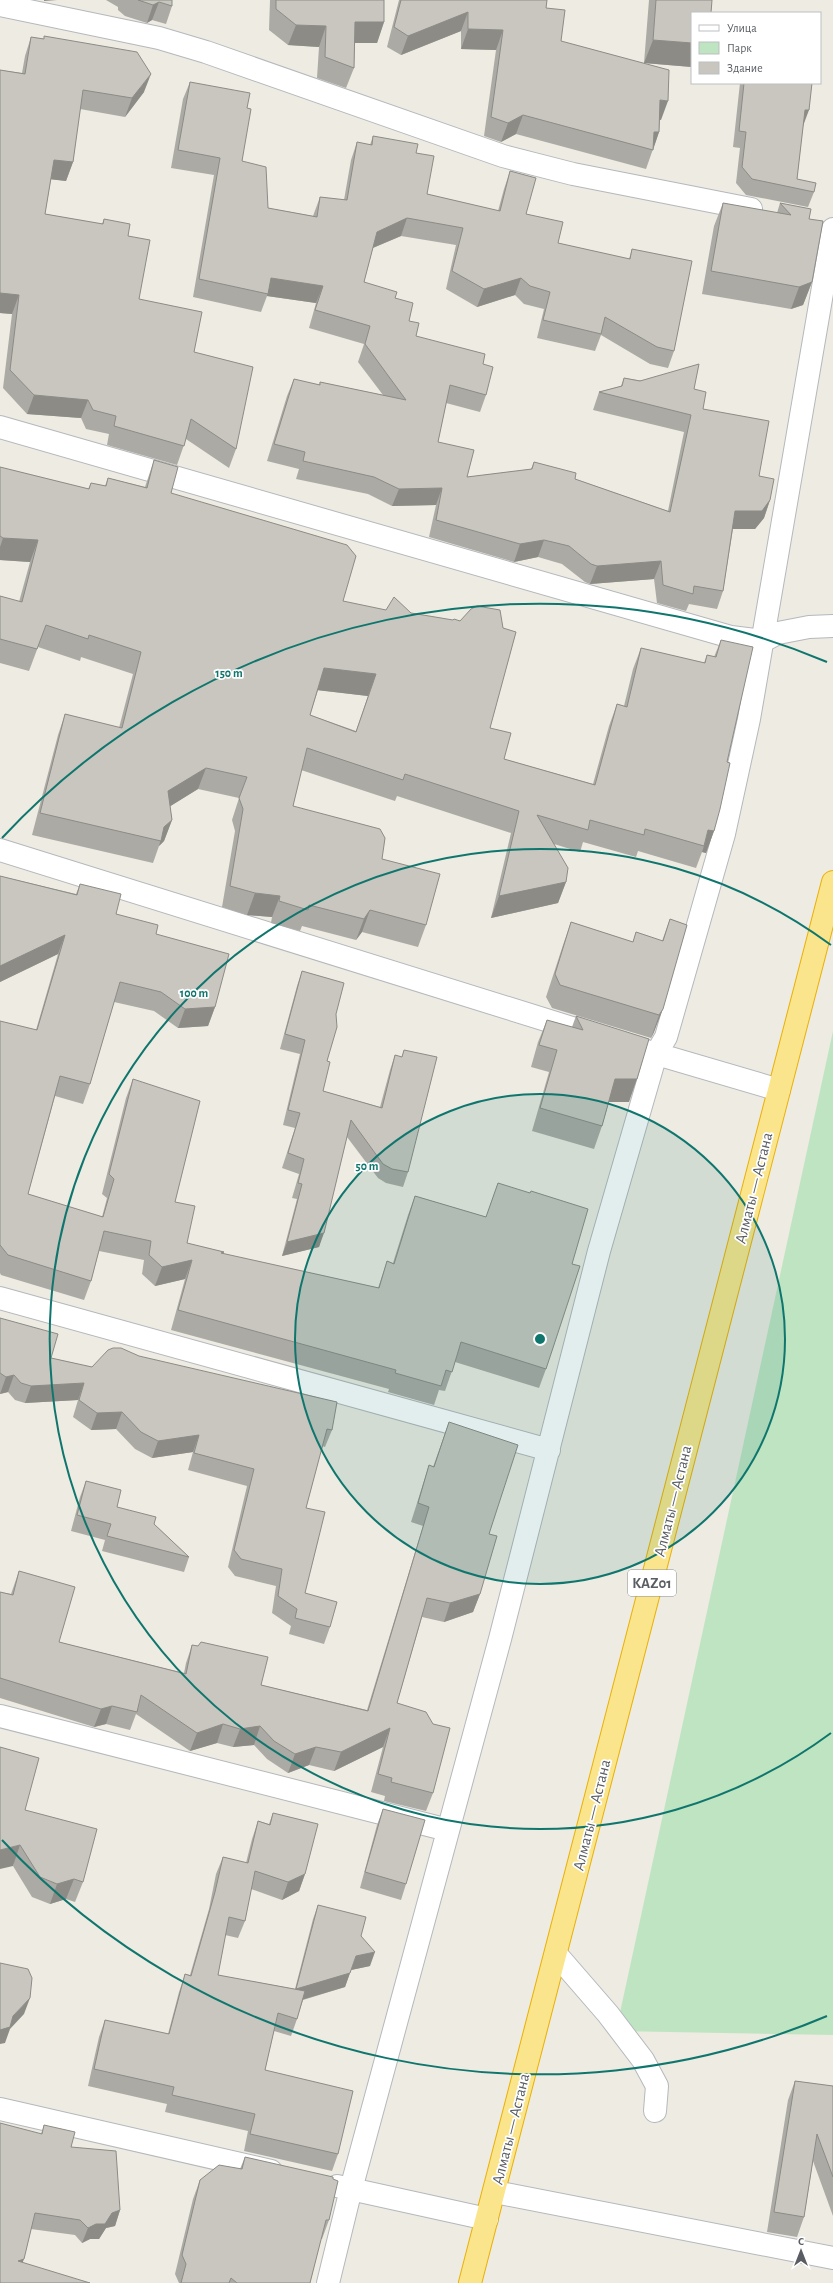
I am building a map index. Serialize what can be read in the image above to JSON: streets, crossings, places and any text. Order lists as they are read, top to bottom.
{
  "streets": {
    "highway": ["Алматы — Астана", "KАZ01"]
  },
  "legend": ["Улица", "Парк", "Здание"],
  "north": "top",
  "rings": ["150 m", "100 m", "50 m"]
}
